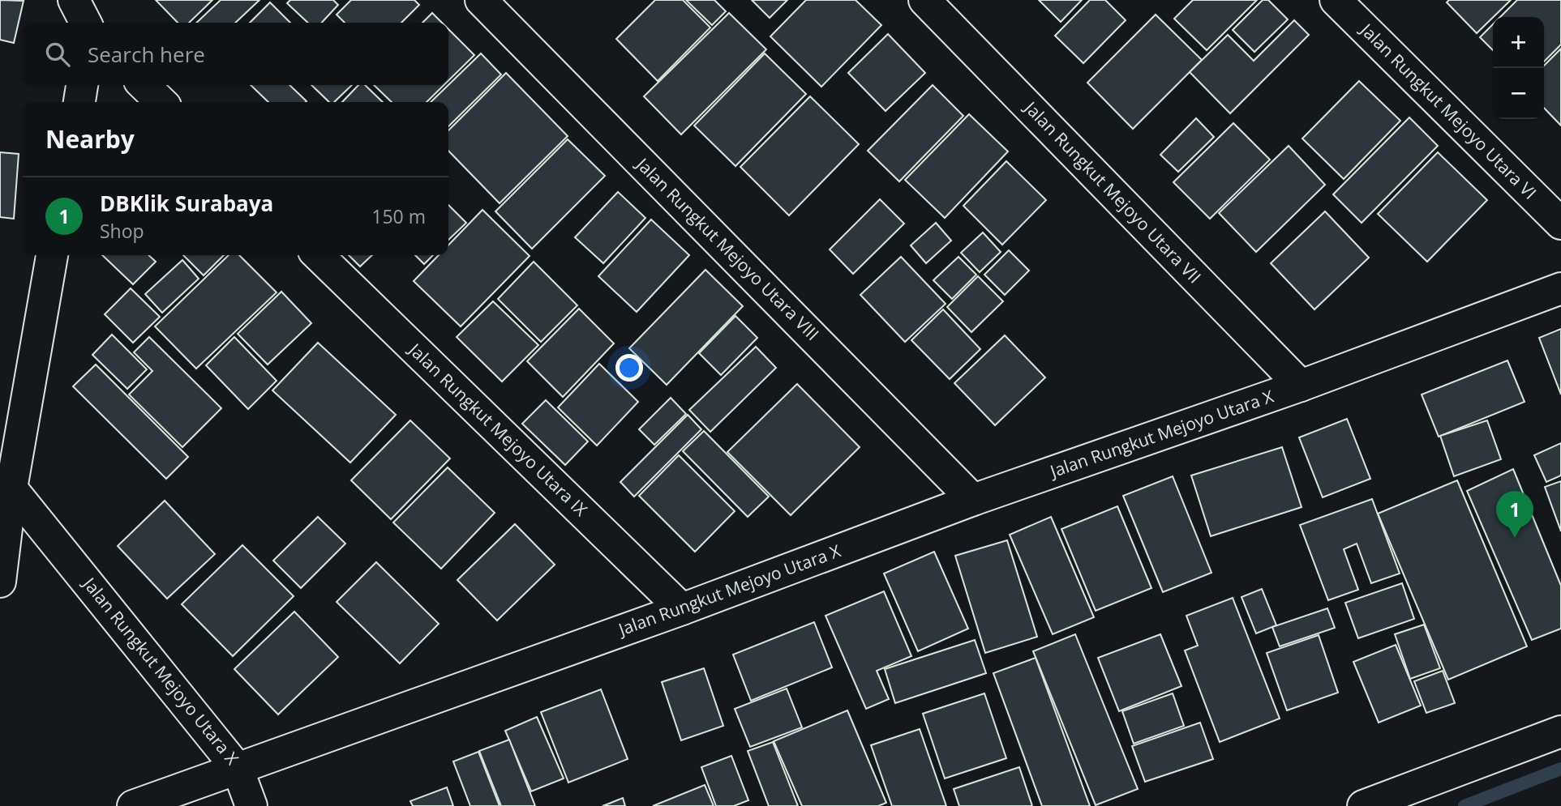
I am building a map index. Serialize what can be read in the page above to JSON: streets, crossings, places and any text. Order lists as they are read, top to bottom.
{
  "streets": {
    "street": [
      "Jalan Rungkut Mejoyo Utara VI",
      "Jalan Rungkut Mejoyo Utara VII",
      "Jalan Rungkut Mejoyo Utara VIII",
      "Jalan Rungkut Mejoyo Utara IX",
      "Jalan Rungkut Mejoyo Utara X"
    ]
  },
  "crossings": [
    ["Jalan Rungkut Mejoyo Utara VII", "Jalan Rungkut Mejoyo Utara X"],
    ["Jalan Rungkut Mejoyo Utara VIII", "Jalan Rungkut Mejoyo Utara X"],
    ["Jalan Rungkut Mejoyo Utara IX", "Jalan Rungkut Mejoyo Utara X"]
  ],
  "page": {
    "map_buttons": ["+", "−"],
    "search": "Search here",
    "heading": "Nearby",
    "list": [
      {
        "mark": "1",
        "name": "DBKlik Surabaya",
        "note": "Shop",
        "value": "150 m"
      }
    ],
    "pins": "1"
  }
}
